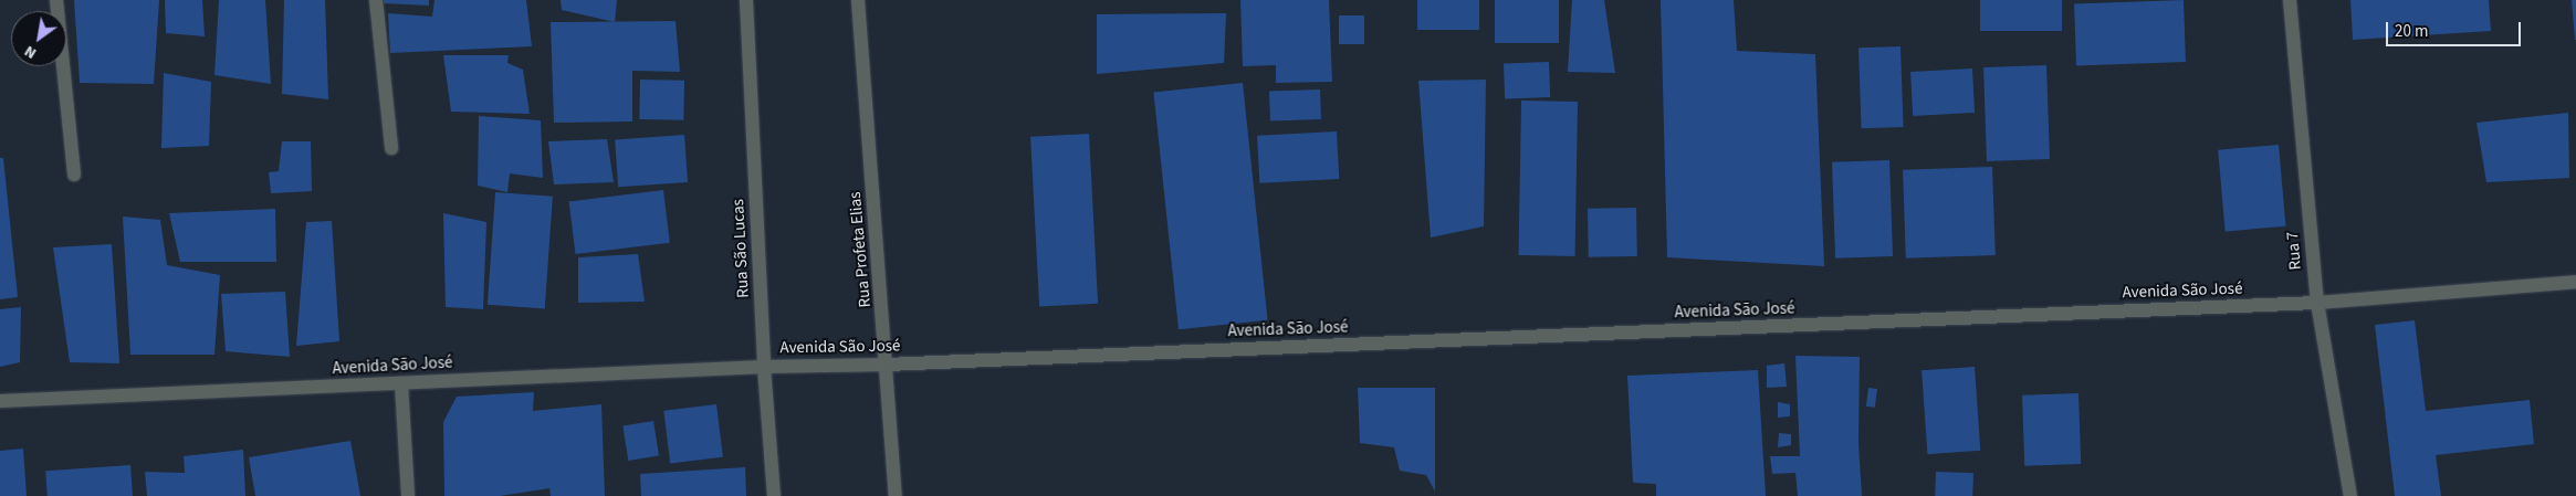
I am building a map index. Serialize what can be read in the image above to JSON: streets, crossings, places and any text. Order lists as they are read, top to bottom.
{
  "streets": {
    "street": [
      "Rua São Lucas",
      "Rua Profeta Elias",
      "Rua 7",
      "Avenida São José"
    ]
  },
  "crossings": [
    ["Rua São Lucas", "Avenida São José"],
    ["Rua Profeta Elias", "Avenida São José"],
    ["Rua 7", "Avenida São José"]
  ],
  "scale_bar": "20 m",
  "north": "bottom left"
}
